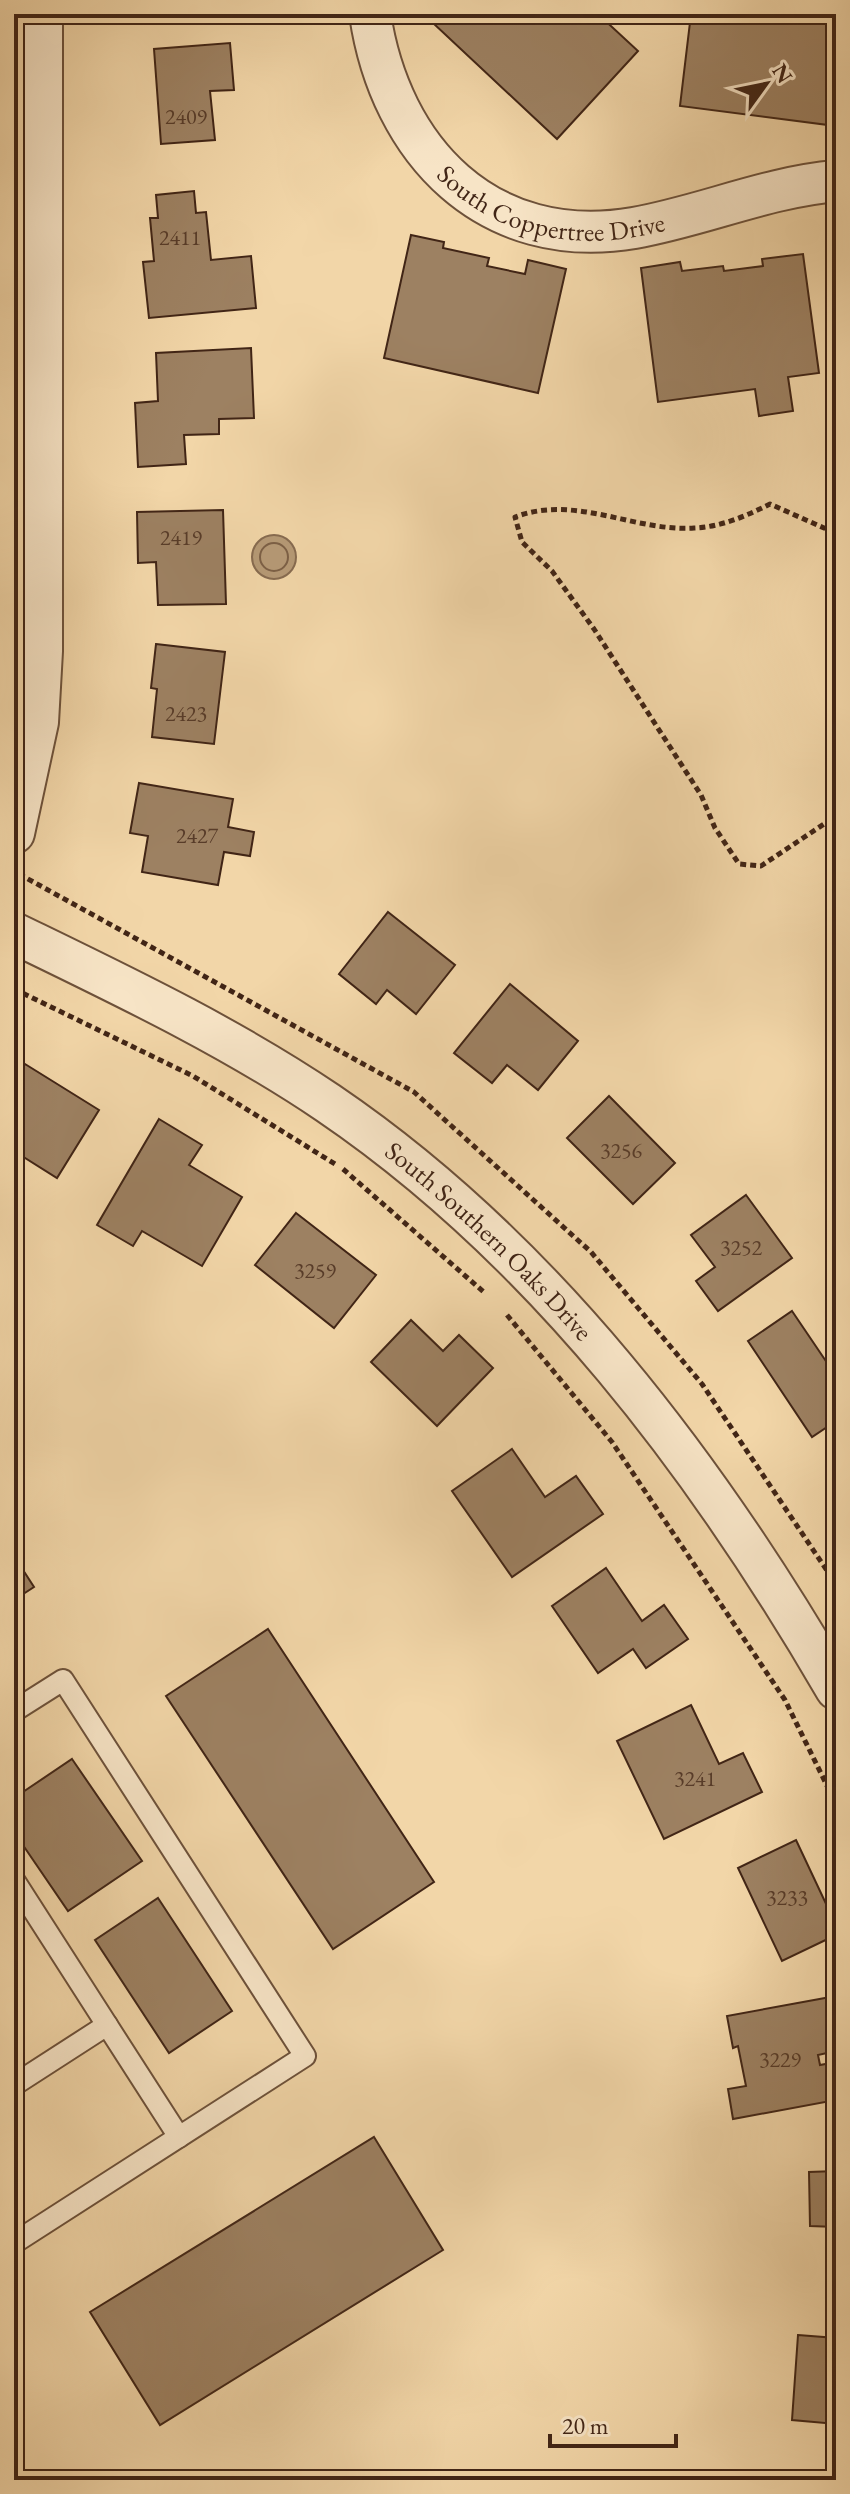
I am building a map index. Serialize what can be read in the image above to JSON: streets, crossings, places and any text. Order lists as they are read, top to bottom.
{
  "streets": {
    "street": ["South Coppertree Drive", "South Southern Oaks Drive"]
  },
  "house_numbers": [
    "2409",
    "2411",
    "2419",
    "2423",
    "2427",
    "3256",
    "3252",
    "3259",
    "3241",
    "3233",
    "3229"
  ],
  "scale_bar": "20 m",
  "north": "top right"
}
